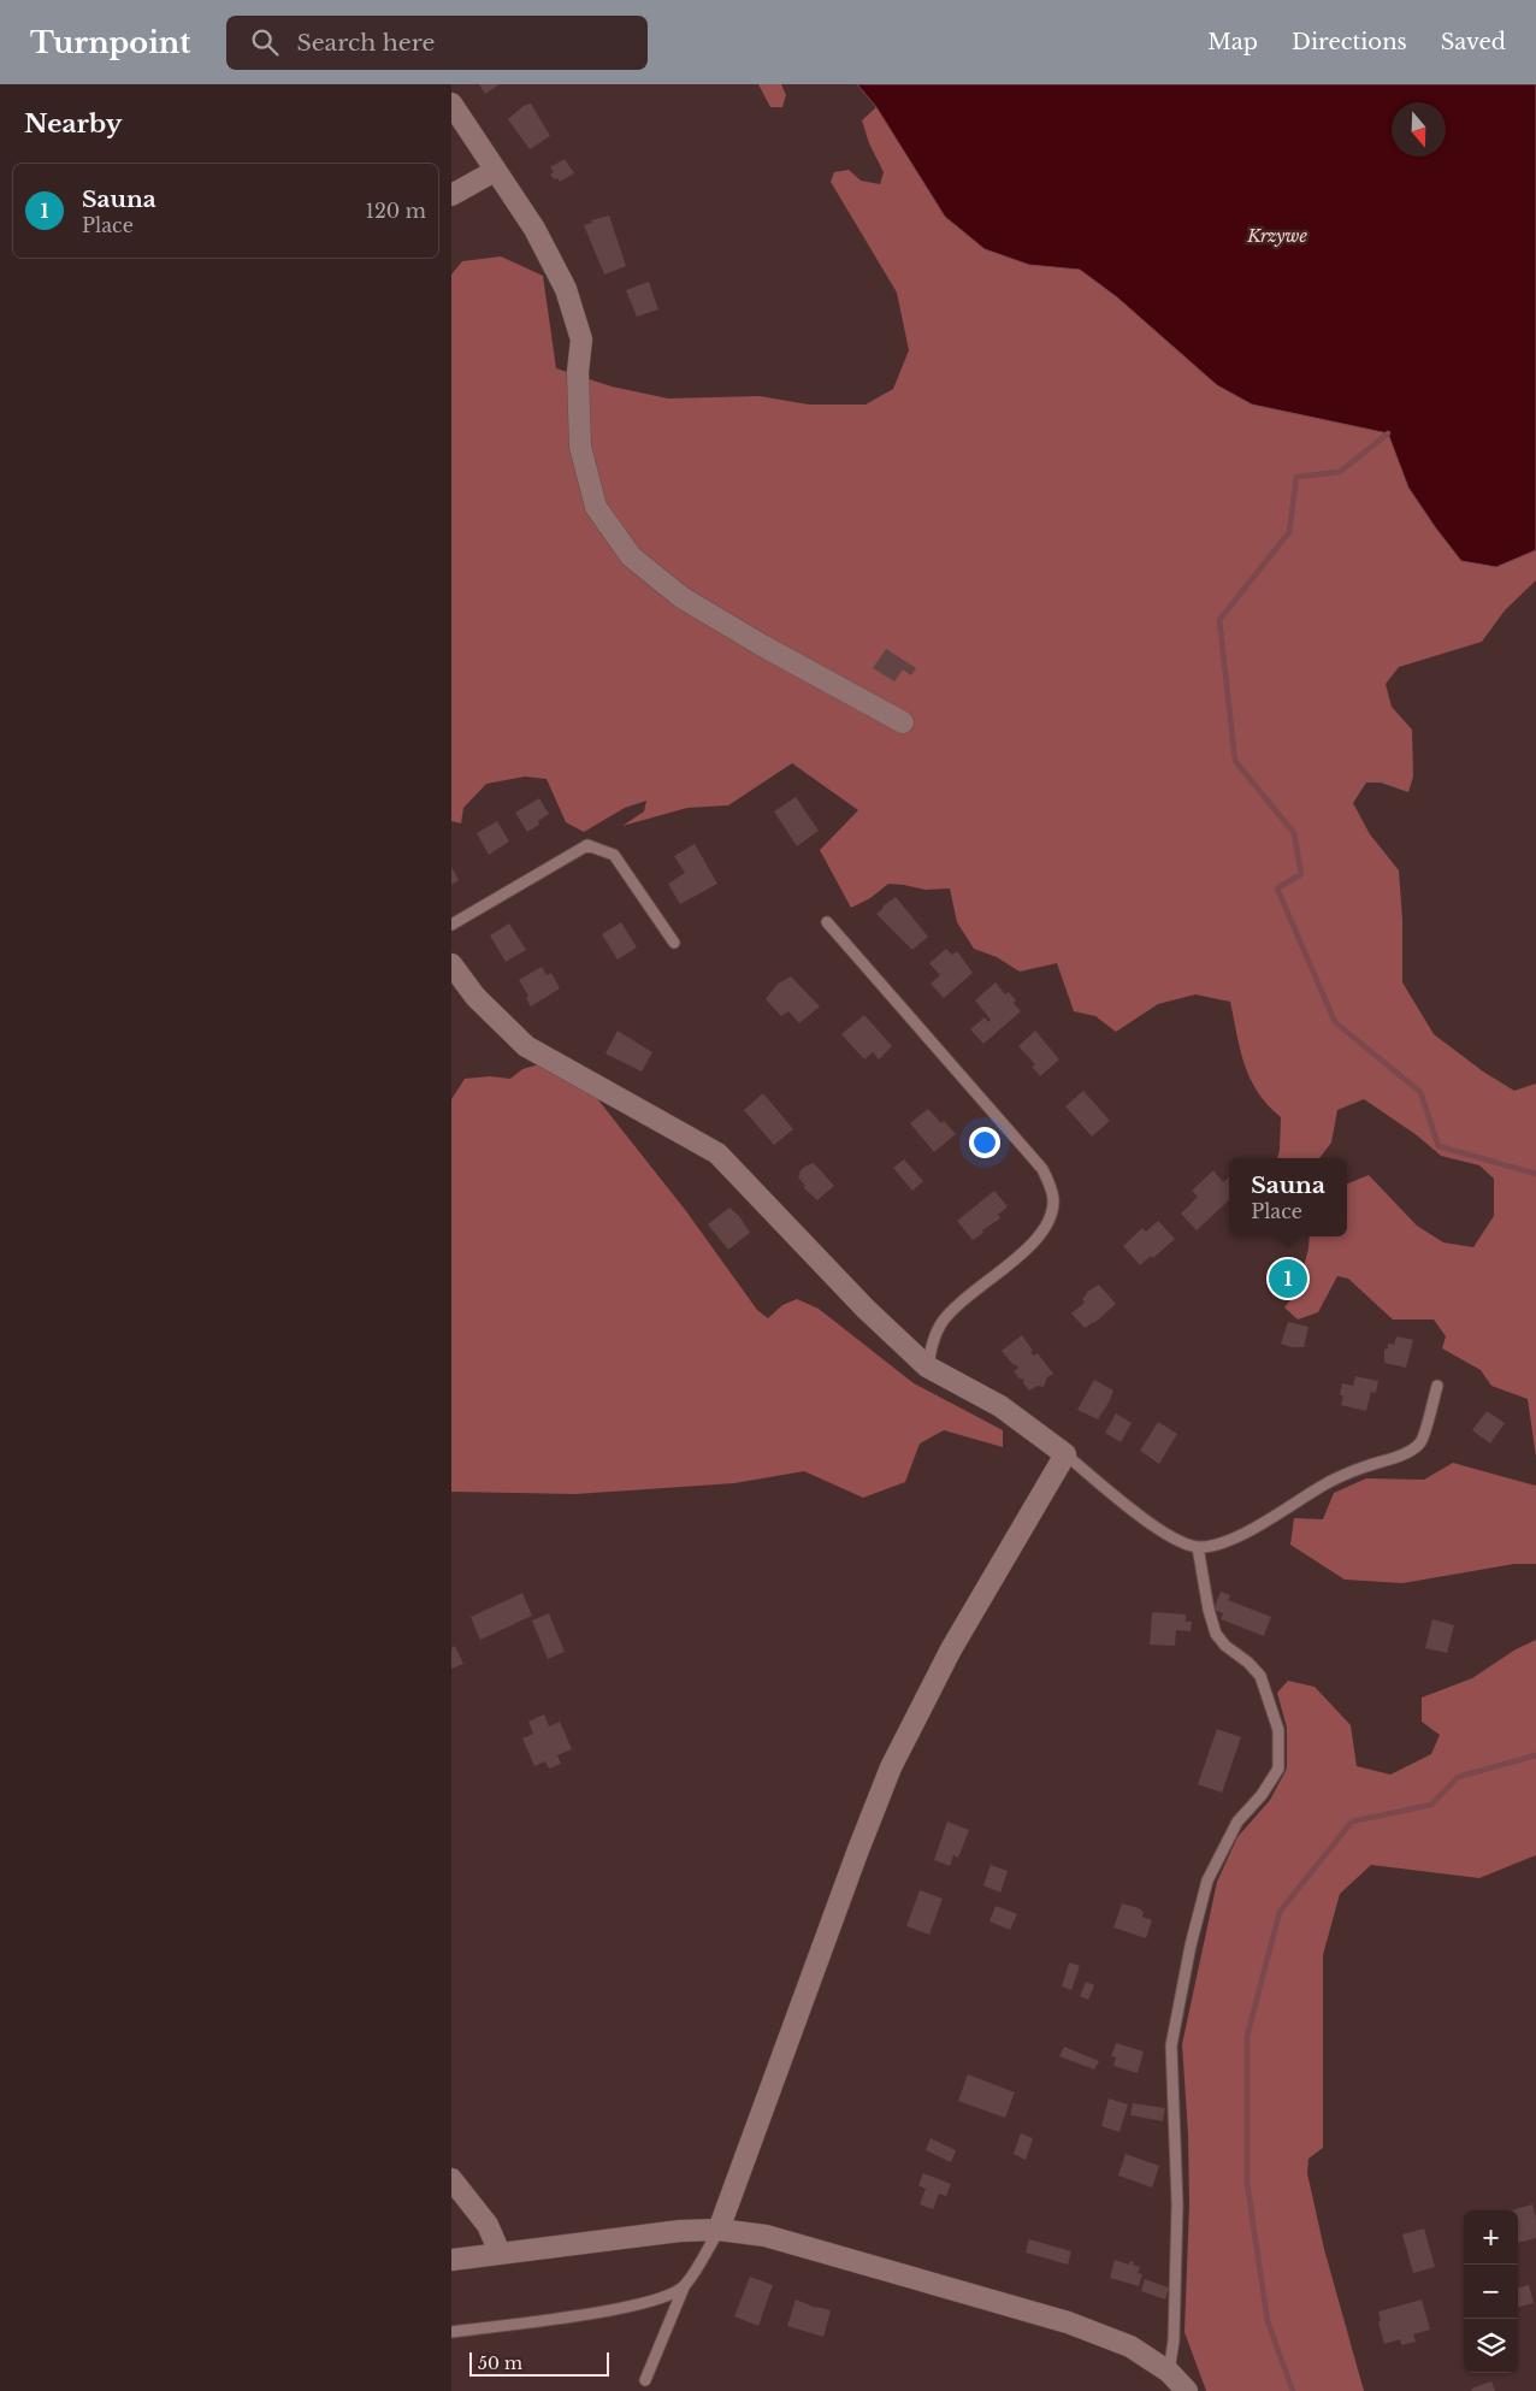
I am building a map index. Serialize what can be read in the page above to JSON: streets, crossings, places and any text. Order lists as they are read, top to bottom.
{
  "water": ["Krzywe"],
  "scale_bar": "50 m",
  "north": "bottom",
  "page": {
    "header": "Turnpoint",
    "search": "Search here",
    "nav": ["Map", "Directions", "Saved"],
    "heading": "Nearby",
    "list": [
      {
        "mark": "1",
        "name": "Sauna",
        "note": "Place",
        "value": "120 m"
      }
    ],
    "popup": ["Sauna", "Place"],
    "pins": "1",
    "map_buttons": ["+", "−"],
    "scale": "50 m"
  }
}
